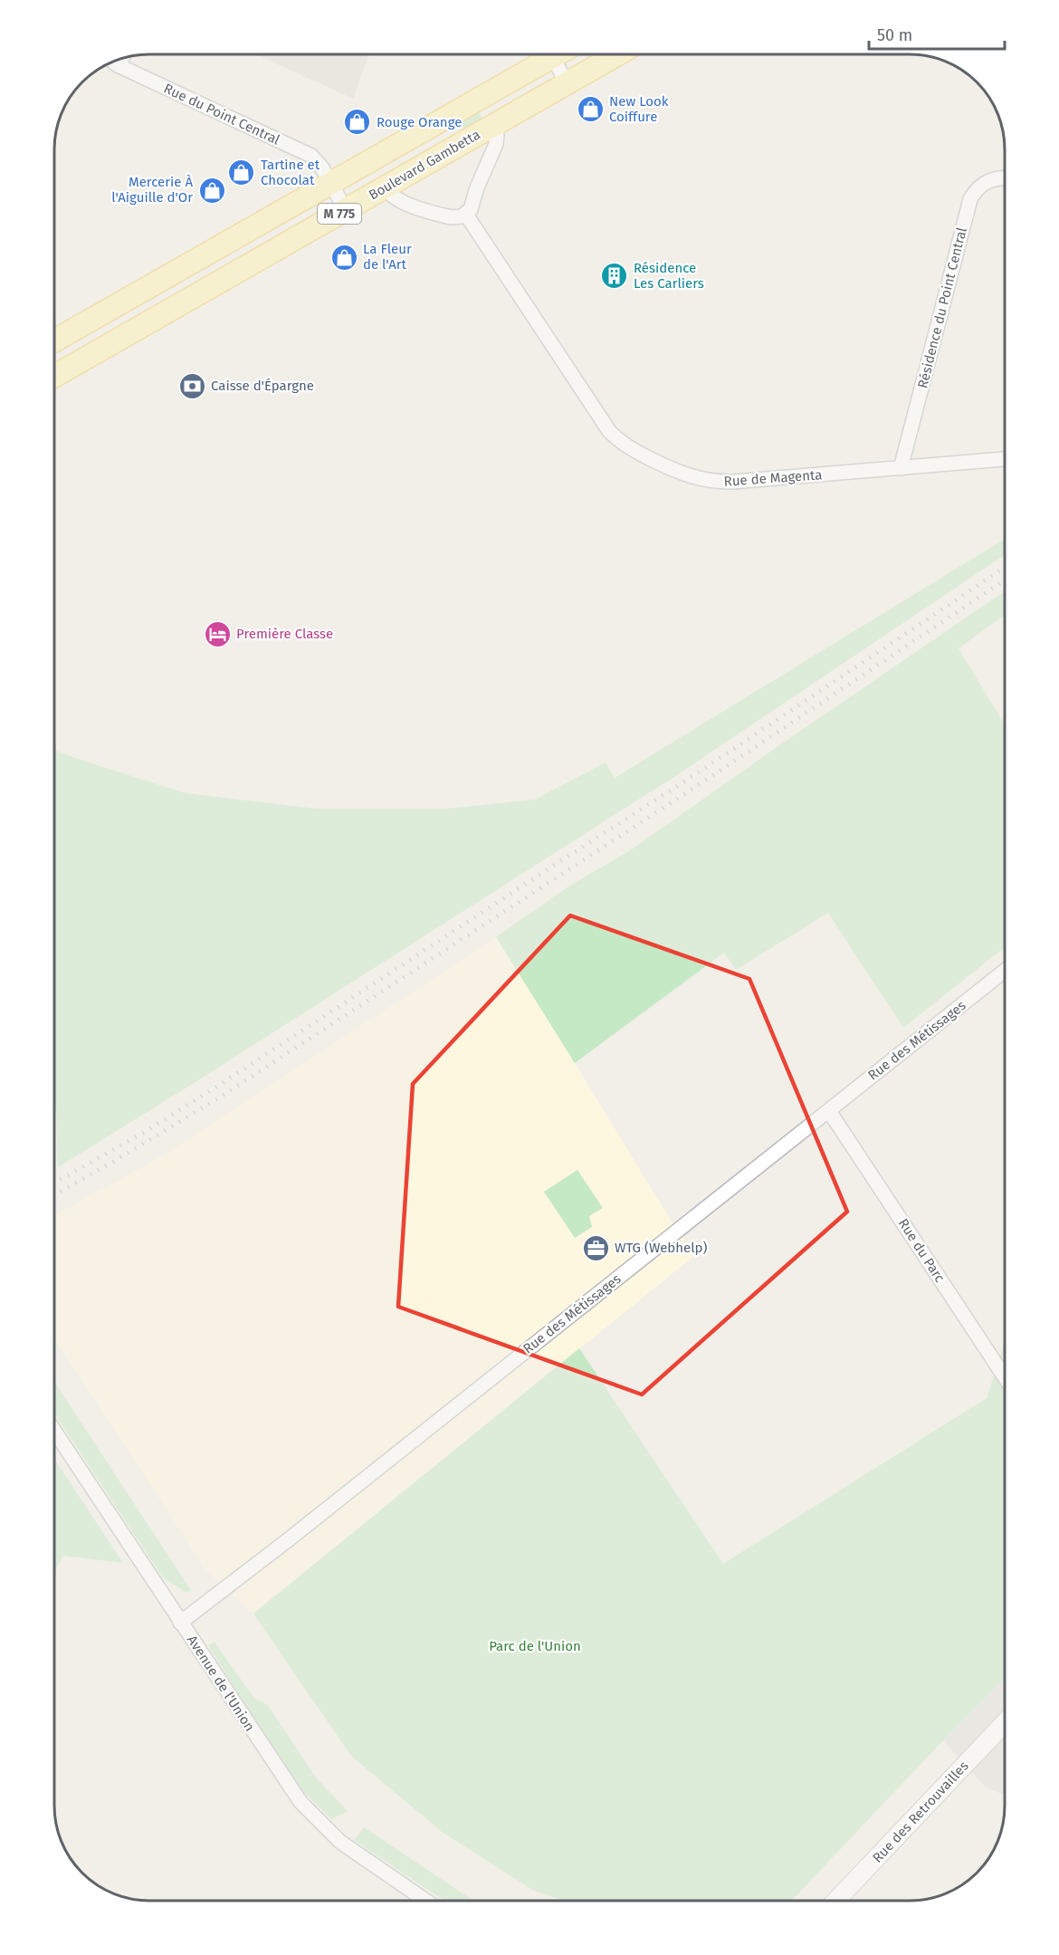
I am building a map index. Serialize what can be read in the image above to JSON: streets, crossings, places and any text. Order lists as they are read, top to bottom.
{
  "streets": {
    "main road": ["Boulevard Gambetta", "M 775"],
    "street": [
      "Rue du Point Central",
      "Résidence du Point Central",
      "Rue de Magenta",
      "Rue des Métissages",
      "Rue du Parc",
      "Avenue de l'Union",
      "Rue des Retrouvailles"
    ]
  },
  "crossings": [
    ["Rue du Point Central", "Boulevard Gambetta"],
    ["Rue du Point Central", "M 775"],
    ["Résidence du Point Central", "Rue de Magenta"],
    ["Rue des Métissages", "Rue du Parc"],
    ["Rue des Métissages", "Avenue de l'Union"]
  ],
  "parks": ["Parc de l'Union"],
  "places": {
    "shop": [
      "New Look Coiffure",
      "Rouge Orange",
      "Tartine et Chocolat",
      "Mercerie À l'Aiguille d'Or",
      "La Fleur de l'Art"
    ],
    "building": ["Résidence Les Carliers"],
    "bank": ["Caisse d'Épargne"],
    "hotel": ["Première Classe"],
    "office": ["WTG (Webhelp)"]
  },
  "scale_bar": "50 m"
}
